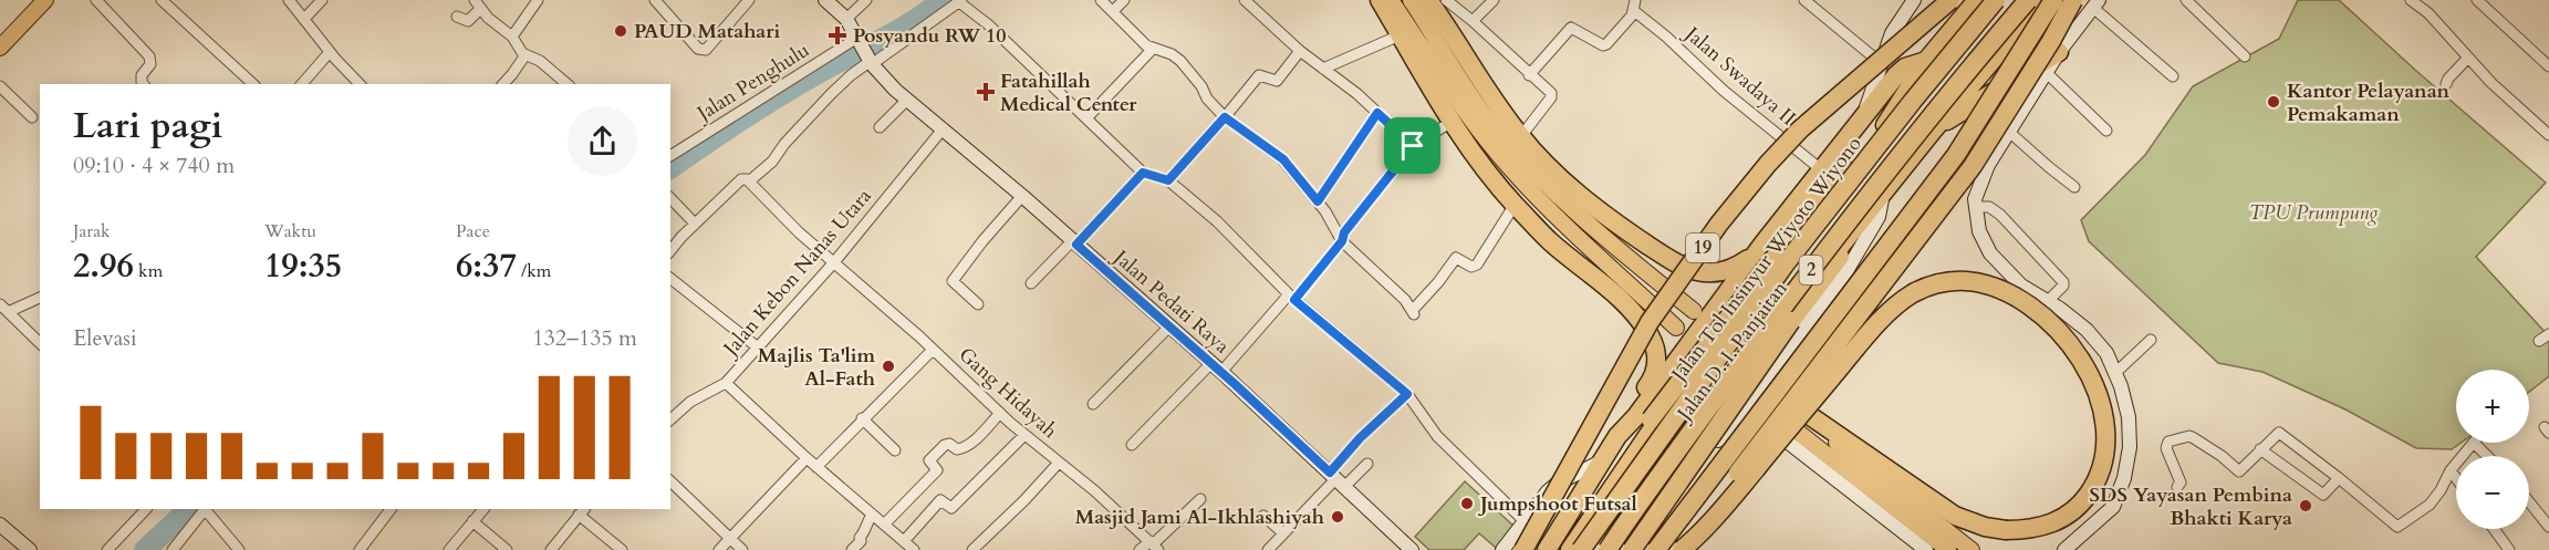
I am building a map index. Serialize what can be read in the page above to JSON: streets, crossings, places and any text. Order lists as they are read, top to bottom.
{
  "streets": {
    "highway": [
      "19",
      "Jalan Tol Insinyur Wiyoto Wiyono",
      "2",
      "Jalan D. I. Panjaitan"
    ],
    "street": [
      "Jalan Swadaya II",
      "Jalan Penghulu",
      "Jalan Kebon Nanas Utara",
      "Jalan Pedati Raya",
      "Gang Hidayah"
    ]
  },
  "crossings": [
    ["Jalan Swadaya II", "Jalan D. I. Panjaitan"],
    ["Jalan Penghulu", "Jalan Pedati Raya"],
    ["Jalan Kebon Nanas Utara", "Jalan Pedati Raya"],
    ["Jalan Kebon Nanas Utara", "Gang Hidayah"]
  ],
  "parks": ["TPU Prumpung"],
  "places": {
    "other": [
      "PAUD Matahari",
      "Kantor Pelayanan Pemakaman",
      "Majlis Ta'lim Al-Fath",
      "Jumpshoot Futsal",
      "SDS Yayasan Pembina Bhakti Karya",
      "Masjid Jami Al-Ikhlashiyah"
    ],
    "health": ["Posyandu RW 10", "Fatahillah Medical Center"]
  },
  "page": {
    "heading": ["Lari pagi", "09:10 · 4 × 740 m"],
    "stats": [
      ["Jarak", "2.96 km"],
      ["Waktu", "19:35"],
      ["Pace", "6:37 /km"]
    ],
    "chart": ["Elevasi", "132–135 m"],
    "map_buttons": ["+", "−"]
  }
}
